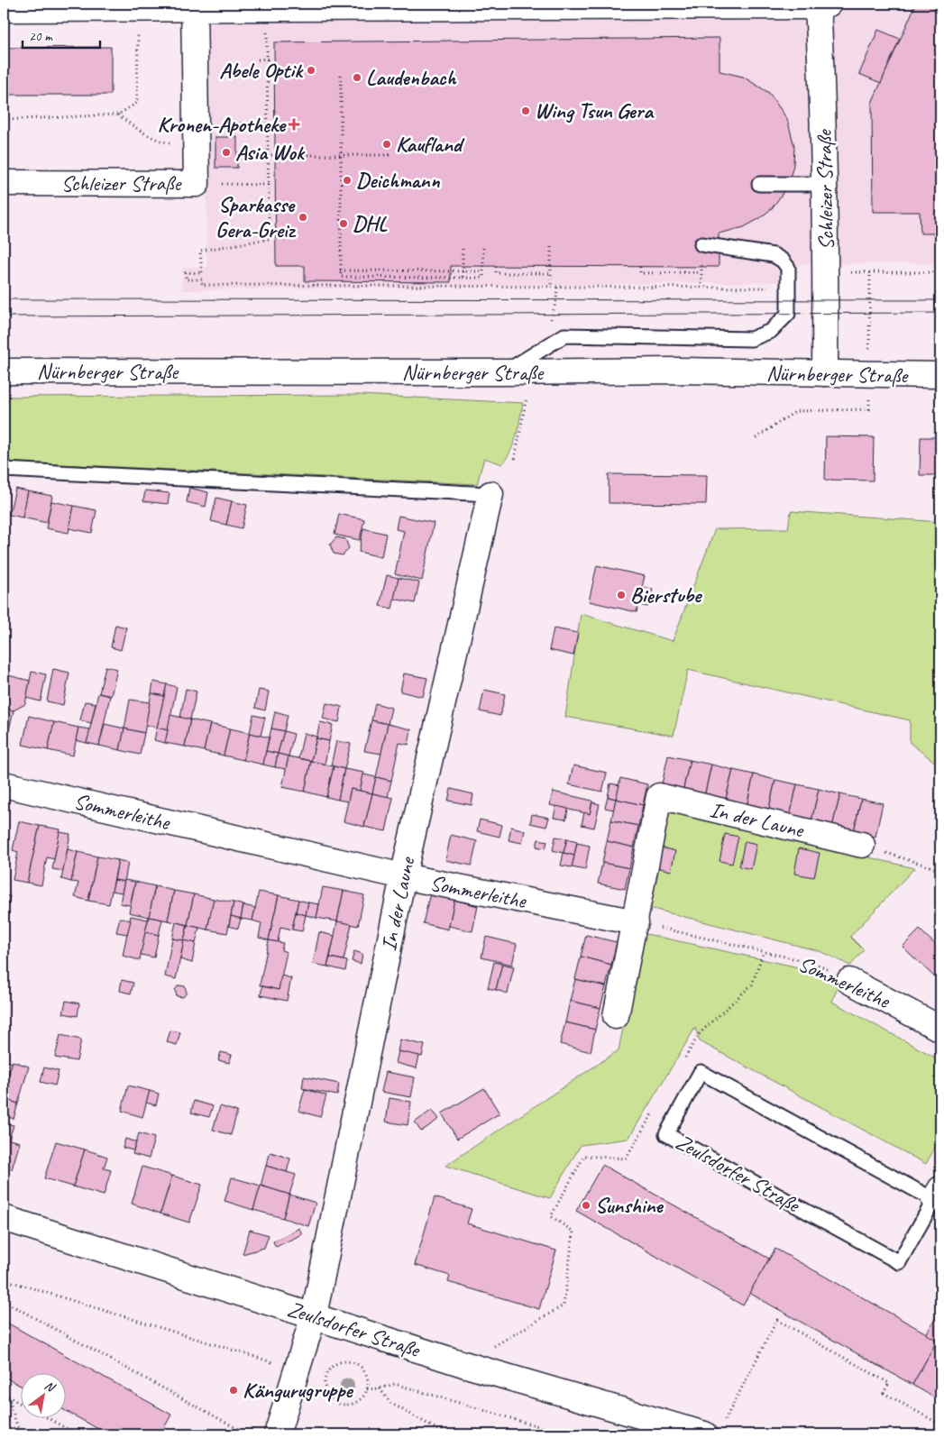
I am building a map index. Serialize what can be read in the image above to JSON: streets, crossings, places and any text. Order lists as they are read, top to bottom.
{
  "streets": {
    "street": [
      "Schleizer Straße",
      "Nürnberger Straße",
      "Sommerleithe",
      "In der Laune",
      "Zeulsdorfer Straße"
    ]
  },
  "crossings": [
    ["Schleizer Straße", "Nürnberger Straße"],
    ["Sommerleithe", "In der Laune"],
    ["In der Laune", "Zeulsdorfer Straße"]
  ],
  "places": {
    "other": [
      "Abele Optik",
      "Laudenbach",
      "Wing Tsun Gera",
      "Kaufland",
      "Asia Wok",
      "Deichmann",
      "Sparkasse Gera-Greiz",
      "DHL",
      "Bierstube",
      "Sunshine",
      "Kängurugruppe"
    ],
    "health": ["Kronen-Apotheke"]
  },
  "scale_bar": "20 m",
  "north": "top right"
}
